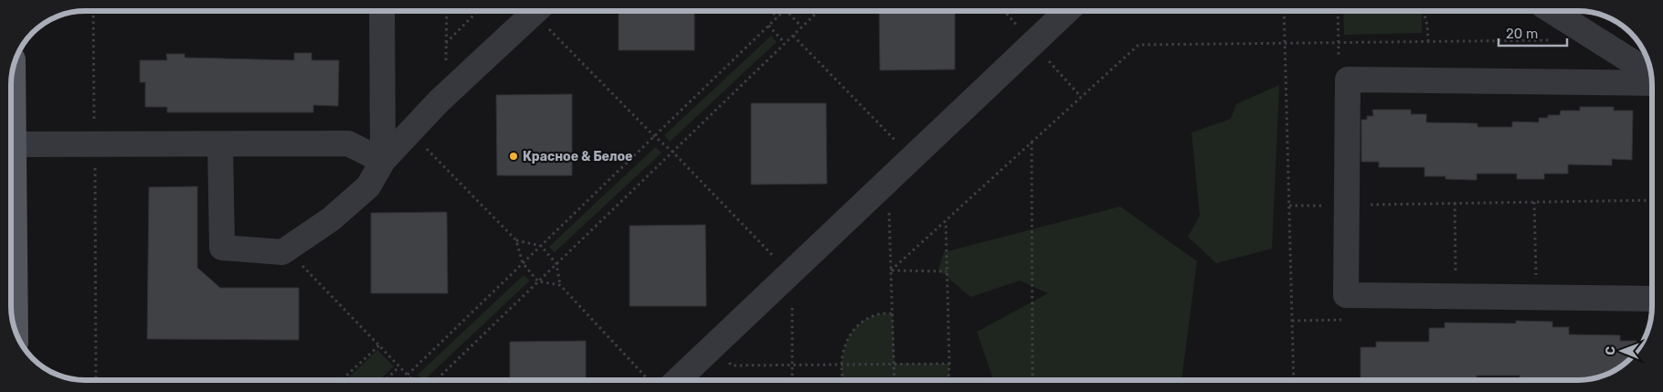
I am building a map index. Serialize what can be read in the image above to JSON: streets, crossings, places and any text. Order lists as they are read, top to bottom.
{
  "places": ["Красное & Белое"],
  "scale_bar": "20 m",
  "north": "left"
}
